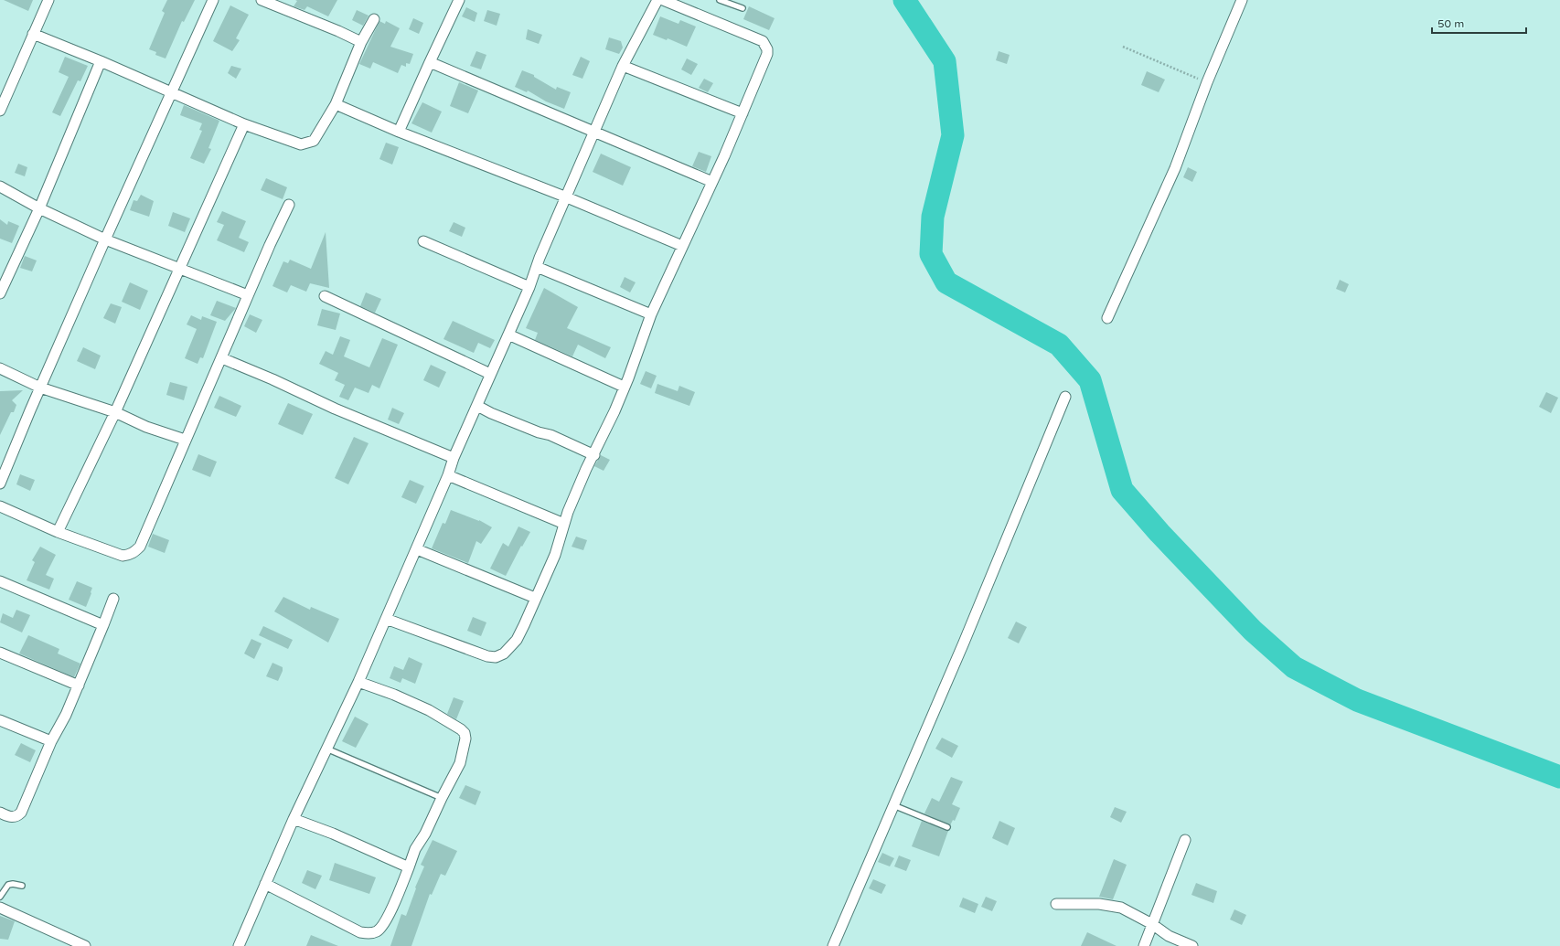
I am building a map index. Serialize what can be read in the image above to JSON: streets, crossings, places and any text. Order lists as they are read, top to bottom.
{
  "scale_bar": "50 m"
}
